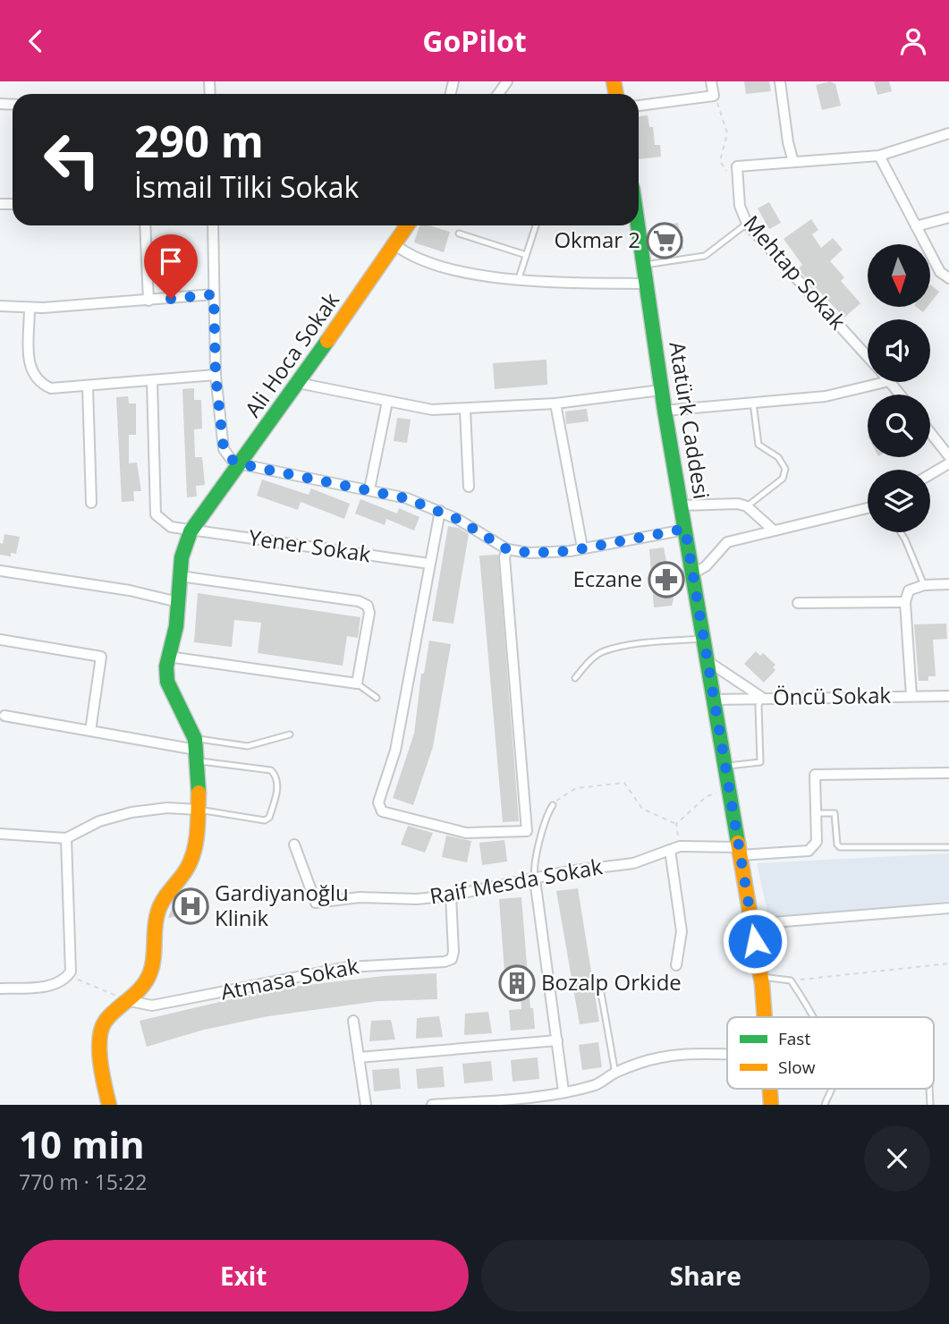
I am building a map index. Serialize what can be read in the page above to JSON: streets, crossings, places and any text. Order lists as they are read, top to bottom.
{
  "streets": {
    "street": [
      "Mehtap Sokak",
      "Ali Hoca Sokak",
      "Atatürk Caddesi",
      "Yener Sokak",
      "Öncü Sokak",
      "Raif Mesda Sokak",
      "Atmasa Sokak"
    ]
  },
  "crossings": [
    ["Ali Hoca Sokak", "Yener Sokak"],
    ["Ali Hoca Sokak", "Atmasa Sokak"],
    ["Atatürk Caddesi", "Öncü Sokak"],
    ["Atatürk Caddesi", "Raif Mesda Sokak"],
    ["Raif Mesda Sokak", "Atmasa Sokak"]
  ],
  "places": {
    "supermarket": ["Okmar 2"],
    "pharmacy": ["Eczane"],
    "hospital": ["Gardiyanoğlu Klinik"],
    "building": ["Bozalp Orkide"]
  },
  "legend": ["Fast", "Slow"],
  "north": "bottom",
  "page": {
    "header": "GoPilot",
    "turn": ["290 m", "İsmail Tilki Sokak"],
    "heading": ["10 min", "770 m · 15:22"],
    "buttons": ["Exit", "Share"]
  }
}
